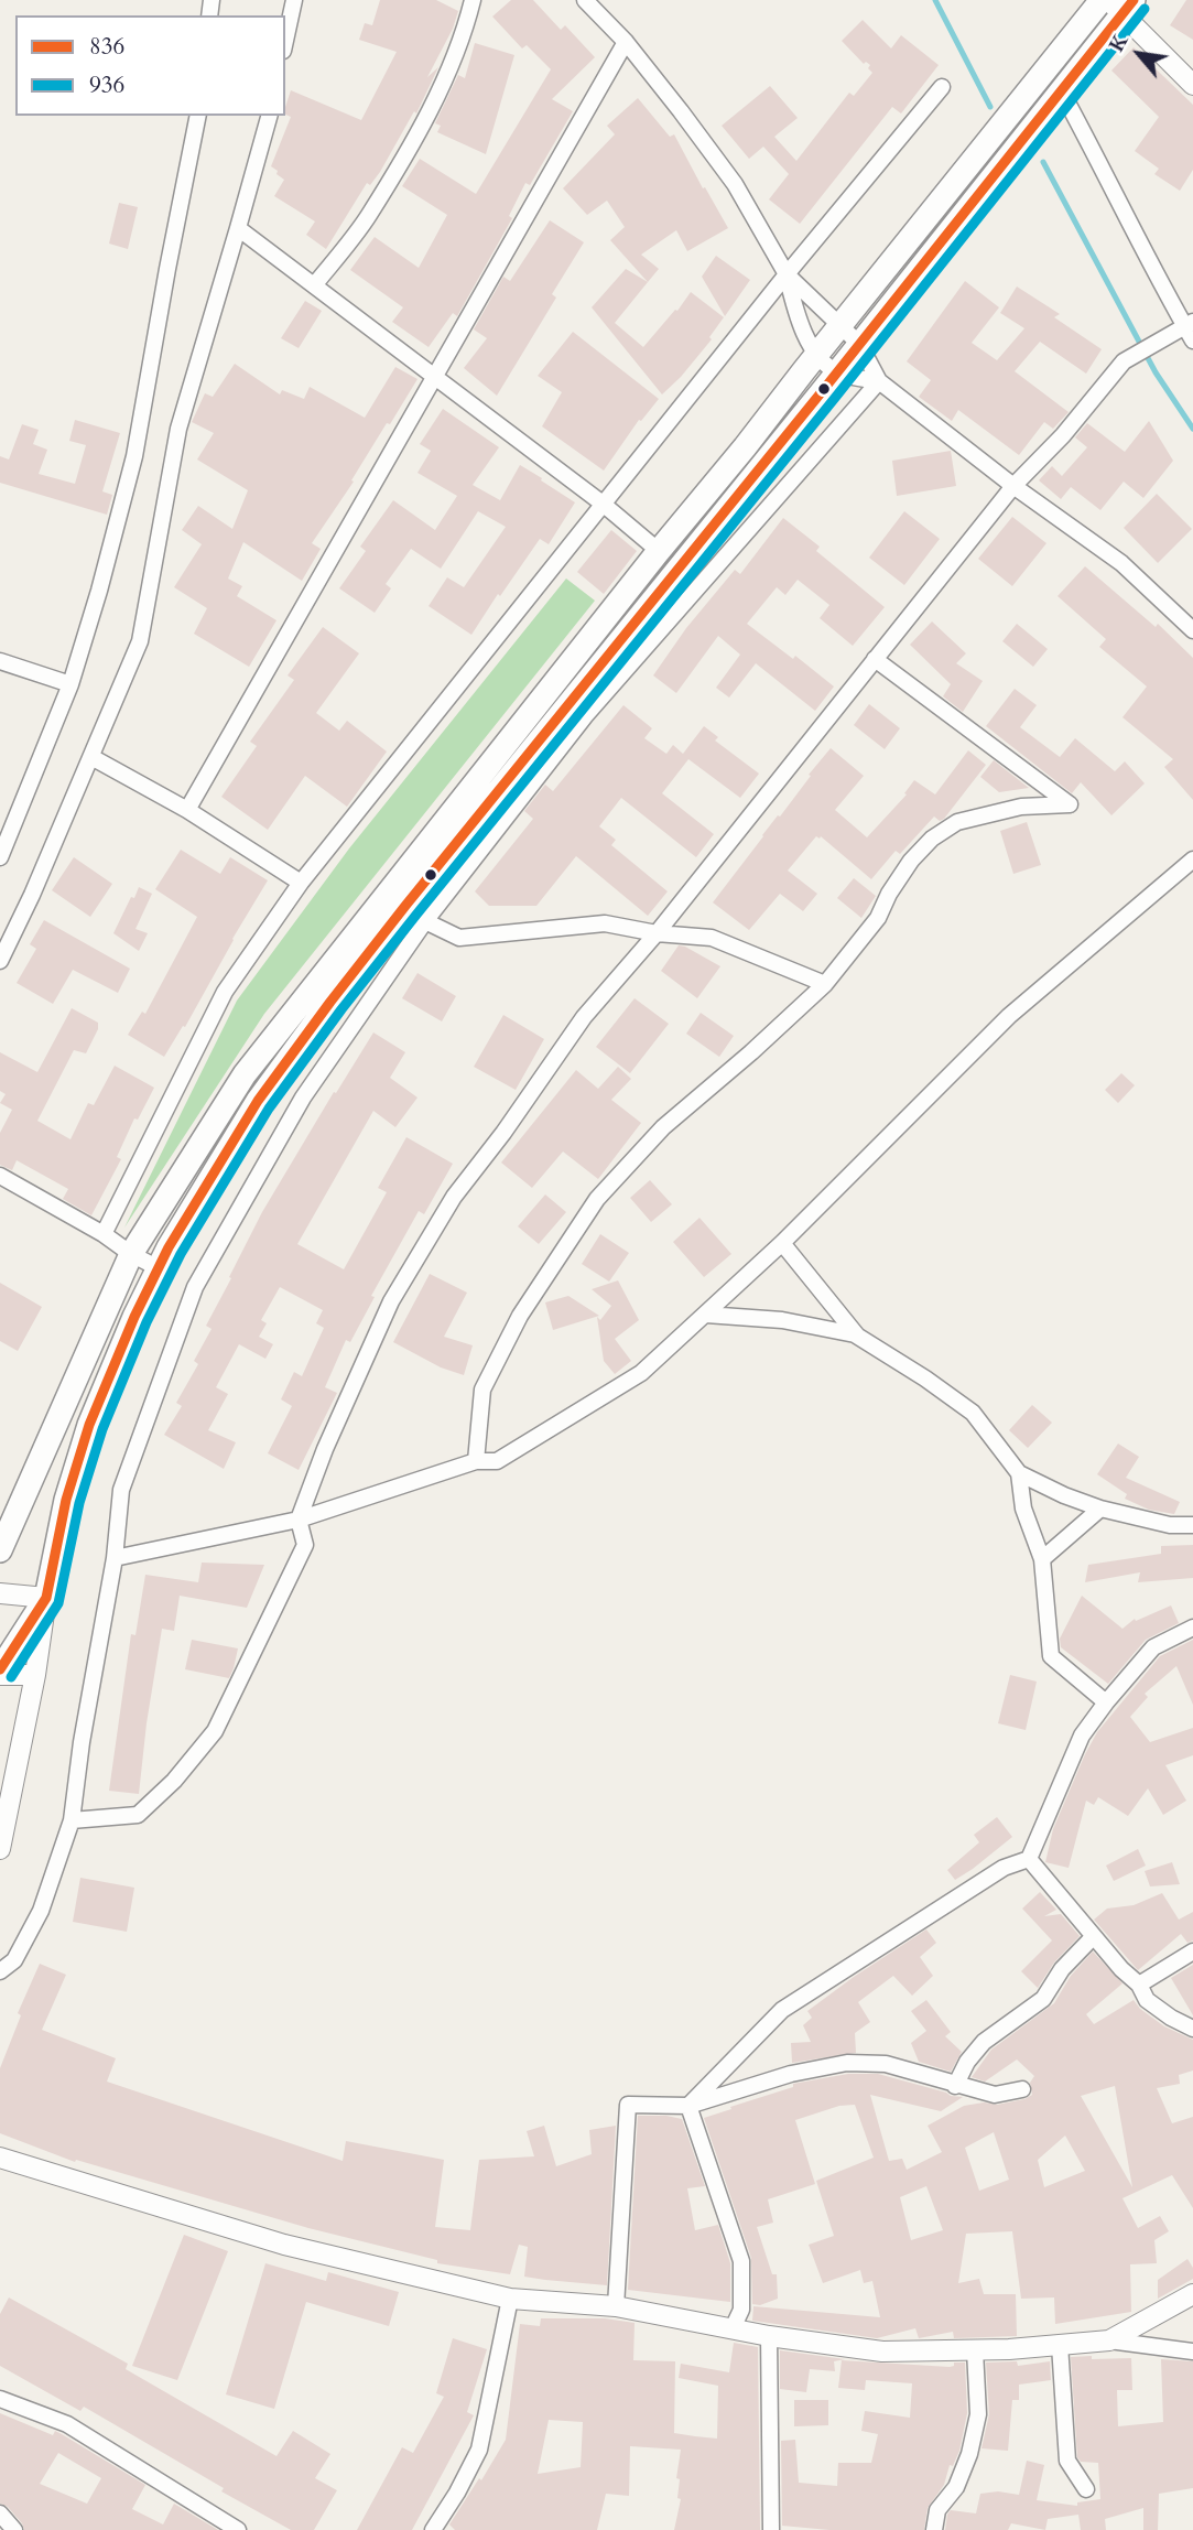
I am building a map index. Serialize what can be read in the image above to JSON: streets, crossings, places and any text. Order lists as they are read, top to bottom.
{
  "lines": ["transit line 836", "transit line 936"],
  "legend": ["836", "936"],
  "north": "top left"
}
